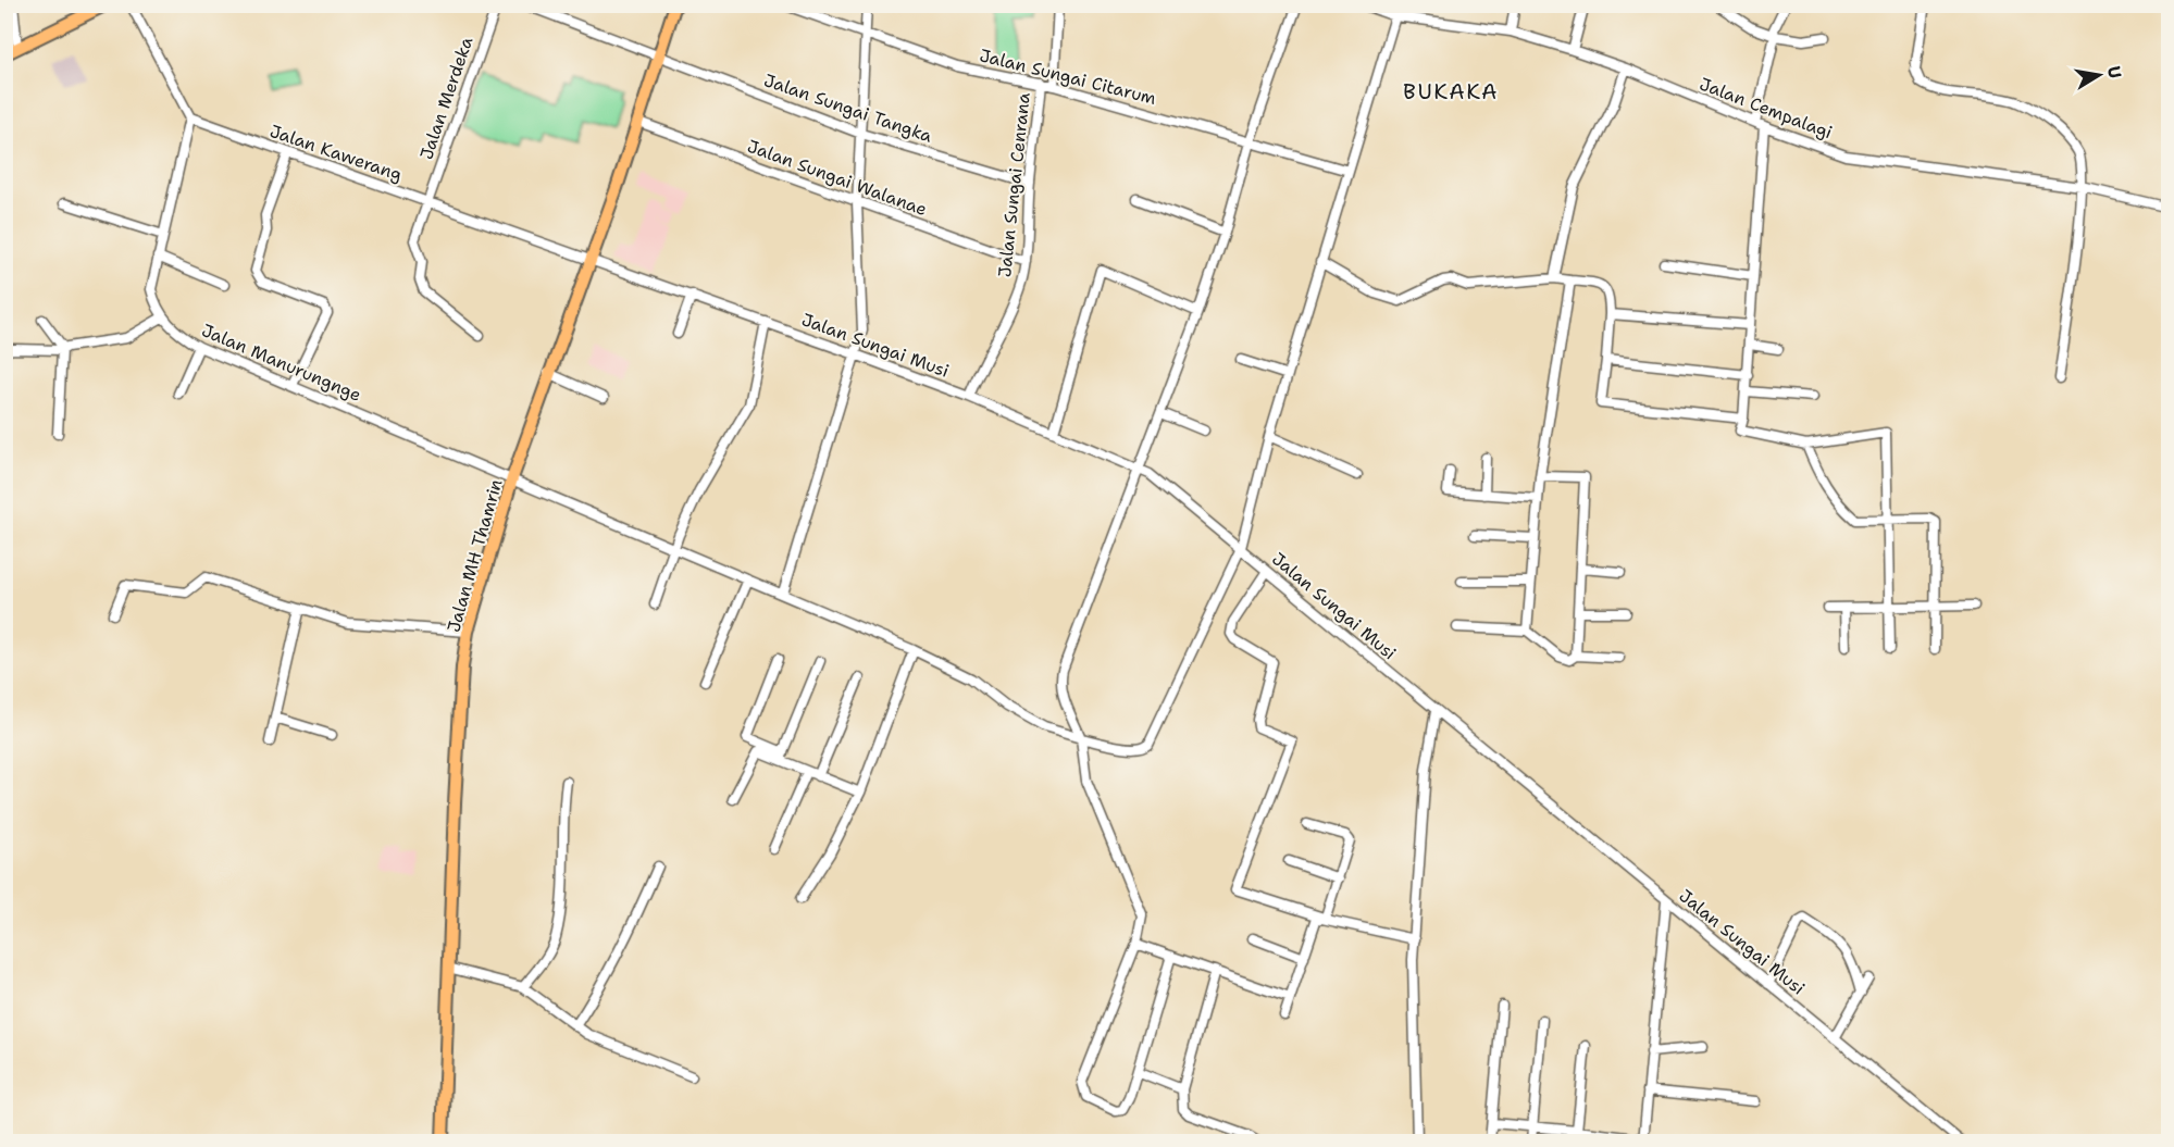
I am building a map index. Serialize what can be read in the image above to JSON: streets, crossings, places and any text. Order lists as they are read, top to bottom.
{
  "streets": {
    "main road": ["Jalan MH Thamrin"],
    "street": [
      "Jalan Sungai Citarum",
      "Jalan Merdeka",
      "Jalan Sungai Tangka",
      "Jalan Cempalagi",
      "Jalan Kawerang",
      "Jalan Sungai Walanae",
      "Jalan Sungai Cenrana",
      "Jalan Sungai Musi",
      "Jalan Manurungnge"
    ]
  },
  "crossings": [
    ["Jalan Sungai Citarum", "Jalan Sungai Cenrana"],
    ["Jalan Sungai Citarum", "Jalan Manurungnge"],
    ["Jalan Merdeka", "Jalan Kawerang"],
    ["Jalan Sungai Tangka", "Jalan Sungai Cenrana"],
    ["Jalan Sungai Tangka", "Jalan MH Thamrin"],
    ["Jalan Cempalagi", "Jalan Manurungnge"],
    ["Jalan Kawerang", "Jalan Sungai Musi"],
    ["Jalan Kawerang", "Jalan Manurungnge"],
    ["Jalan Kawerang", "Jalan MH Thamrin"],
    ["Jalan Sungai Walanae", "Jalan Sungai Cenrana"],
    ["Jalan Sungai Walanae", "Jalan MH Thamrin"],
    ["Jalan Sungai Cenrana", "Jalan Sungai Musi"],
    ["Jalan Sungai Musi", "Jalan Manurungnge"],
    ["Jalan Sungai Musi", "Jalan MH Thamrin"],
    ["Jalan Manurungnge", "Jalan MH Thamrin"]
  ],
  "districts": ["BUKAKA"],
  "north": "right"
}
